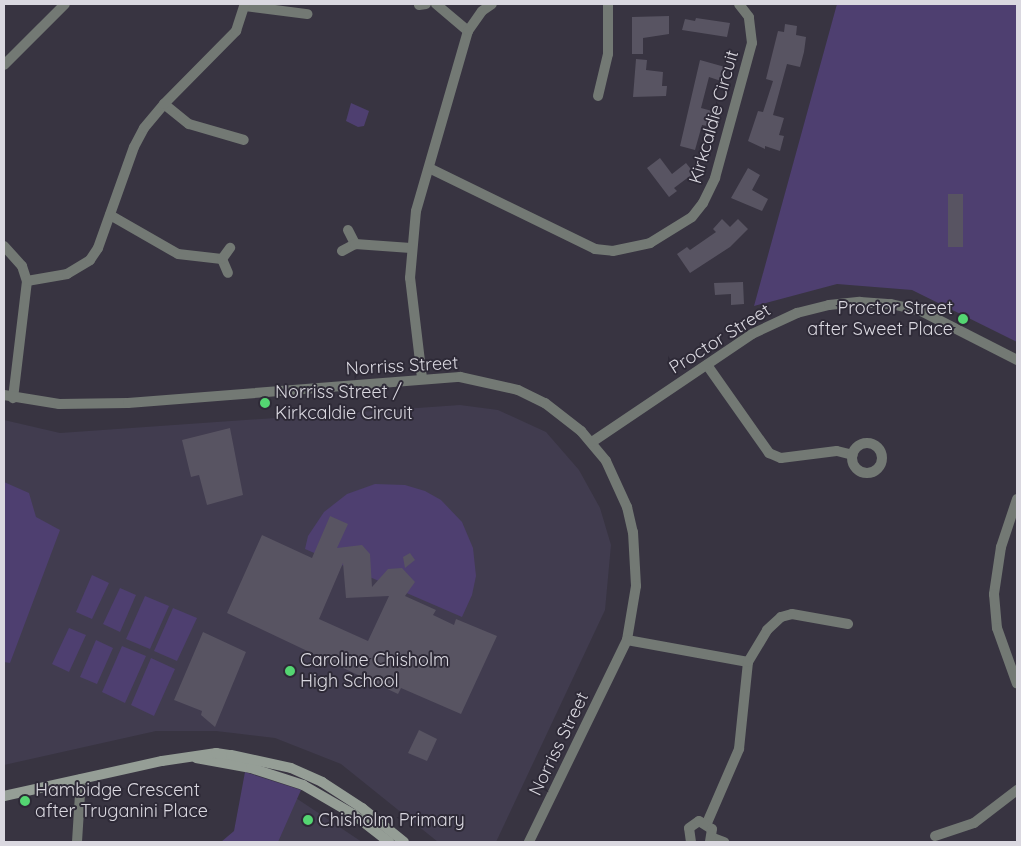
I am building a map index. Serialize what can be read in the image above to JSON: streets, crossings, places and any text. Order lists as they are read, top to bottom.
{
  "streets": {
    "street": ["Kirkcaldie Circuit", "Proctor Street", "Norriss Street"]
  },
  "crossings": [
    ["Proctor Street", "Norriss Street"]
  ],
  "places": [
    "Proctor Street after Sweet Place",
    "Norriss Street / Kirkcaldie Circuit",
    "Caroline Chisholm High School",
    "Hambidge Crescent after Truganini Place",
    "Chisholm Primary"
  ]
}
